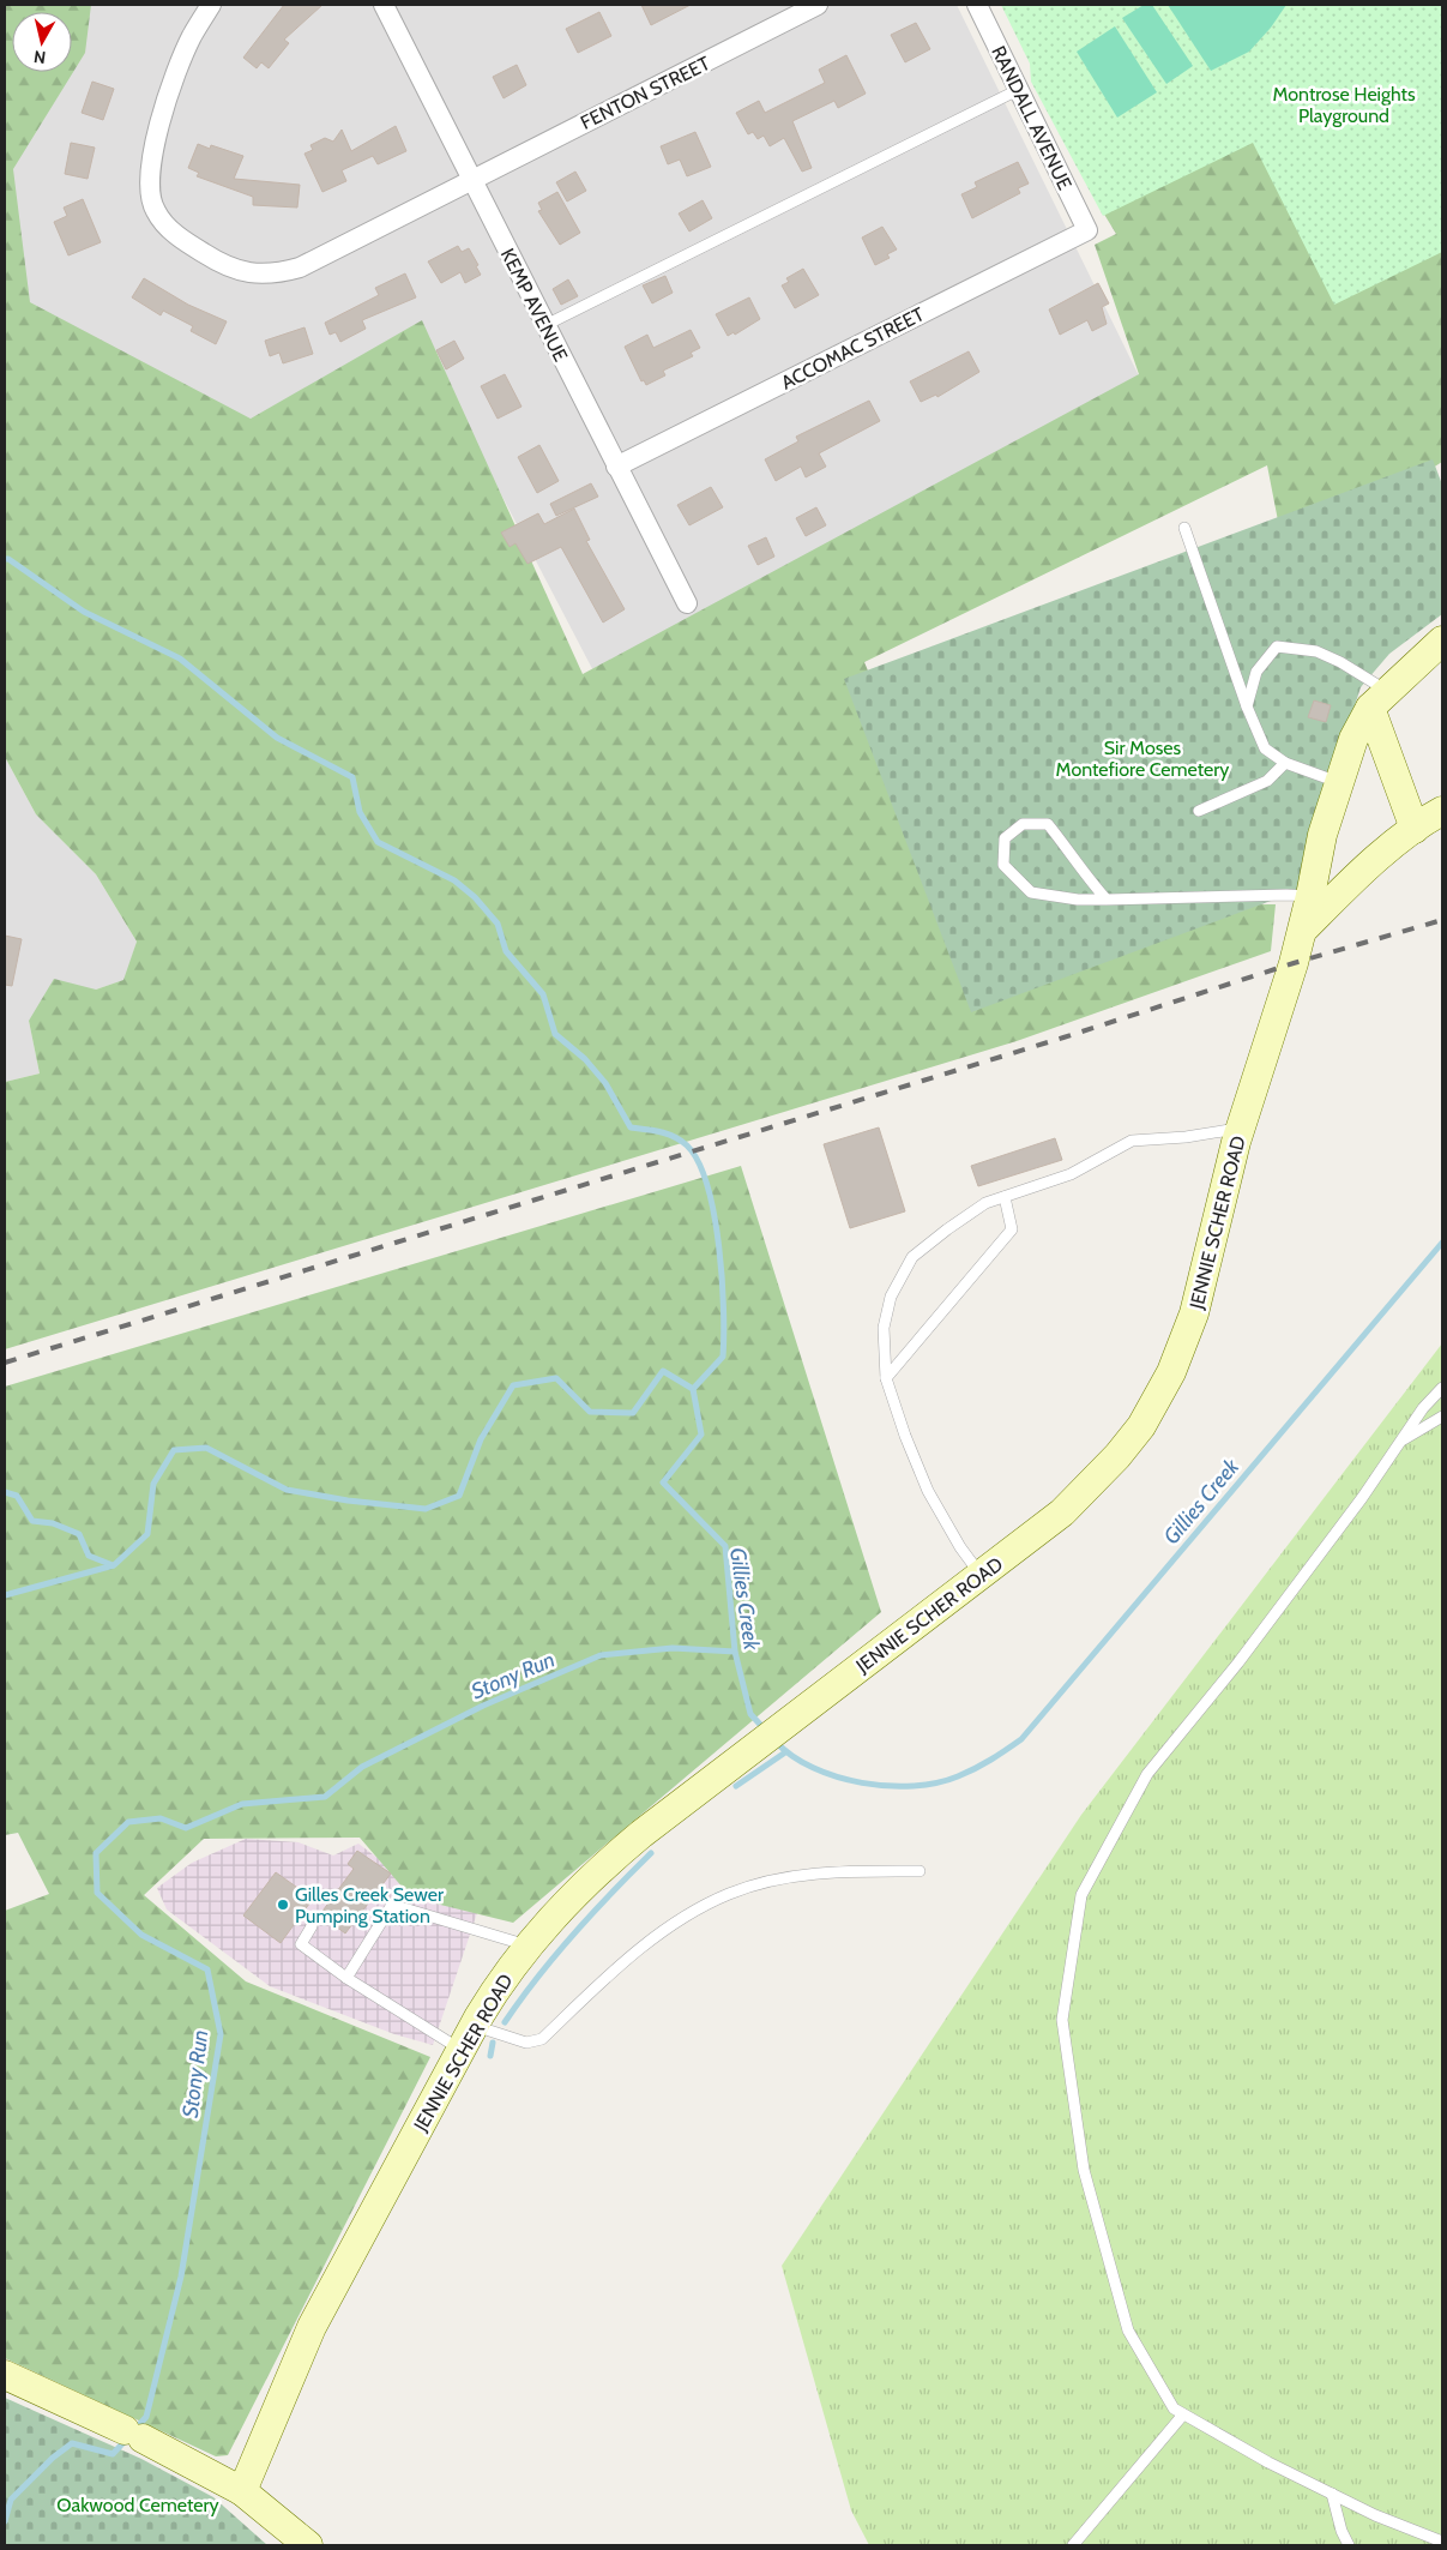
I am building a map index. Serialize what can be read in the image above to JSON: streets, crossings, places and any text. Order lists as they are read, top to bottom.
{
  "streets": {
    "street": [
      "FENTON STREET",
      "RANDALL AVENUE",
      "KEMP AVENUE",
      "ACCOMAC STREET",
      "JENNIE SCHER ROAD"
    ]
  },
  "crossings": [
    ["FENTON STREET", "KEMP AVENUE"],
    ["RANDALL AVENUE", "ACCOMAC STREET"],
    ["KEMP AVENUE", "ACCOMAC STREET"]
  ],
  "water": ["Gillies Creek", "Stony Run"],
  "parks": ["Montrose Heights Playground", "Sir Moses Montefiore Cemetery", "Oakwood Cemetery"],
  "places": ["Gilles Creek Sewer Pumping Station"],
  "north": "bottom"
}
